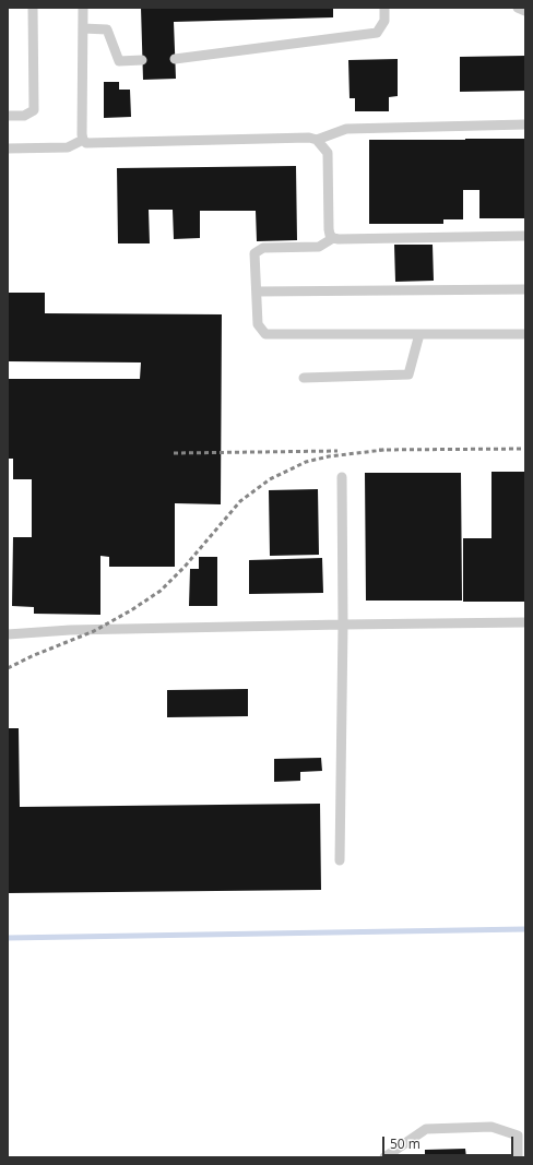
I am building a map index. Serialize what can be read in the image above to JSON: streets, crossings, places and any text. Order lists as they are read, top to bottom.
{
  "scale_bar": "50 m"
}
